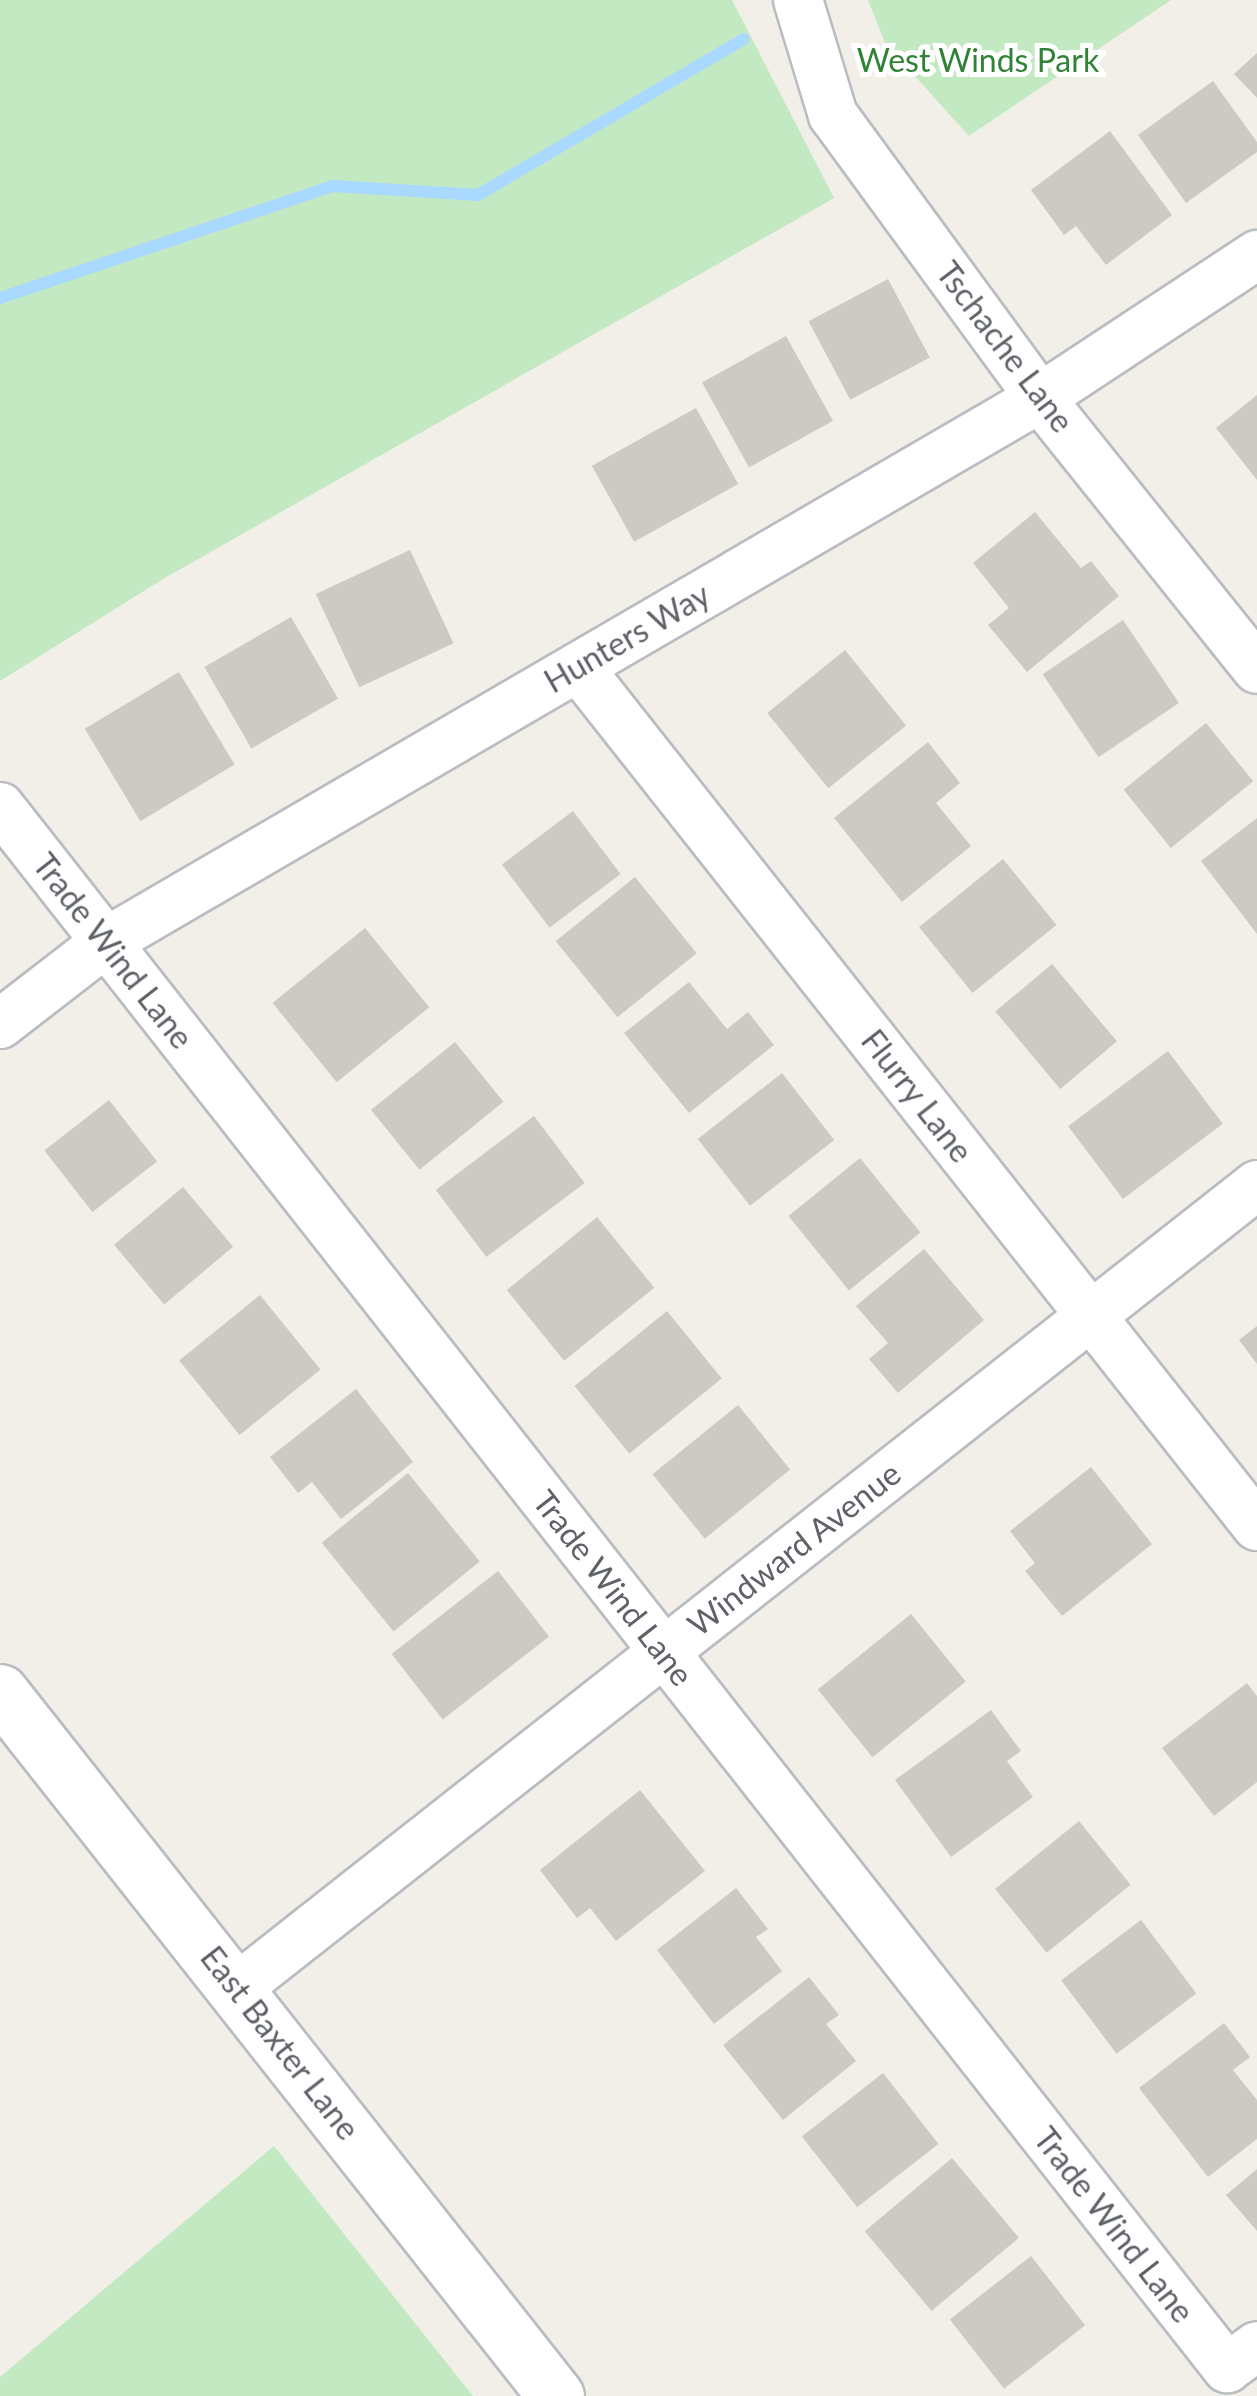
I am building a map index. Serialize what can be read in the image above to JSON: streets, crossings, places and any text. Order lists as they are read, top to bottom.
{
  "streets": {
    "main road": ["East Baxter Lane"],
    "street": [
      "Tschache Lane",
      "Hunters Way",
      "Trade Wind Lane",
      "Flurry Lane",
      "Windward Avenue"
    ]
  },
  "crossings": [
    ["Tschache Lane", "Hunters Way"],
    ["Hunters Way", "Trade Wind Lane"],
    ["Hunters Way", "Flurry Lane"],
    ["Trade Wind Lane", "Windward Avenue"],
    ["Flurry Lane", "Windward Avenue"],
    ["Windward Avenue", "East Baxter Lane"]
  ],
  "parks": ["West Winds Park"]
}
